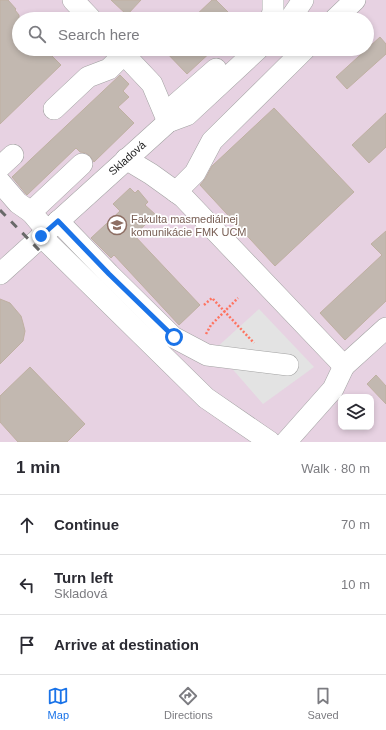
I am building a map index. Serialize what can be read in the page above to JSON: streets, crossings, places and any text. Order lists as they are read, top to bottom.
{
  "streets": {
    "street": ["Skladová"]
  },
  "places": {
    "school or university": ["Fakulta masmediálnej komunikácie FMK UCM"]
  },
  "page": {
    "search": "Search here",
    "heading": ["1 min", "Walk · 80 m"],
    "list": [
      ["Continue", "70 m"],
      ["Turn left", "Skladová", "10 m"],
      "Arrive at destination"
    ],
    "nav": ["Map", "Directions", "Saved"]
  }
}
